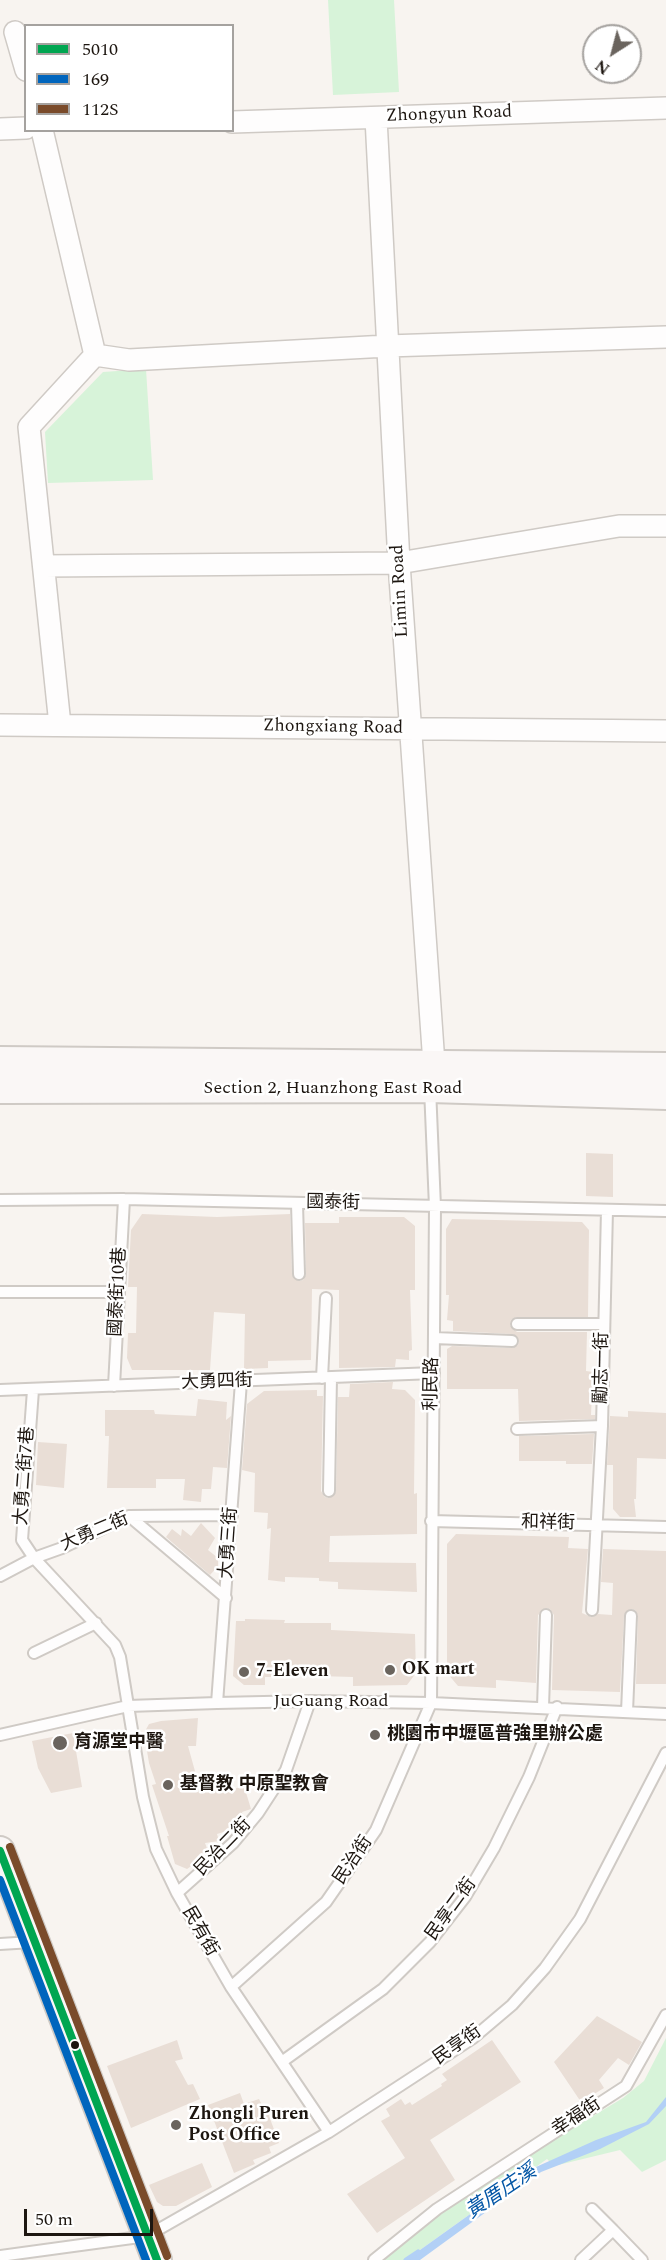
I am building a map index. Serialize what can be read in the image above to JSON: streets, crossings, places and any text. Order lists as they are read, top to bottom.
{
  "streets": {
    "street": [
      "Zhongyun Road",
      "Limin Road",
      "Zhongxiang Road",
      "Section 2, Huanzhong East Road"
    ],
    "lane": [
      "國泰街",
      "國泰街10巷",
      "勵志一街",
      "大勇四街",
      "利民路",
      "大勇二街7巷",
      "和祥街",
      "大勇二街",
      "大勇三街",
      "JuGuang Road",
      "民治二街",
      "民治街",
      "民享二街",
      "民有街",
      "民享街",
      "幸福街"
    ]
  },
  "crossings": [
    ["Zhongyun Road", "Limin Road"],
    ["Limin Road", "Zhongxiang Road"],
    ["Limin Road", "Section 2, Huanzhong East Road"],
    ["Limin Road", "利民路"],
    ["Section 2, Huanzhong East Road", "利民路"],
    ["國泰街", "國泰街10巷"],
    ["國泰街", "勵志一街"],
    ["國泰街", "利民路"],
    ["國泰街10巷", "大勇四街"],
    ["勵志一街", "和祥街"],
    ["大勇四街", "利民路"],
    ["大勇四街", "大勇二街7巷"],
    ["大勇四街", "大勇三街"],
    ["利民路", "和祥街"],
    ["利民路", "JuGuang Road"],
    ["利民路", "民治街"],
    ["大勇二街7巷", "大勇二街"],
    ["大勇二街7巷", "民有街"],
    ["大勇二街", "大勇三街"],
    ["大勇二街", "民有街"],
    ["大勇三街", "JuGuang Road"],
    ["JuGuang Road", "民治二街"],
    ["JuGuang Road", "民治街"],
    ["JuGuang Road", "民享二街"],
    ["JuGuang Road", "民有街"],
    ["民治二街", "民有街"],
    ["民治街", "民有街"],
    ["民享二街", "民有街"],
    ["民有街", "民享街"]
  ],
  "water": ["黃厝庄溪"],
  "places": [
    "OK mart",
    "7-Eleven",
    "桃園市中壢區普強里辦公處",
    "育源堂中醫",
    "基督教 中原聖教會",
    "Zhongli Puren Post Office"
  ],
  "lines": ["transit line 112S", "transit line 5010", "transit line 169"],
  "legend": ["5010", "169", "112S"],
  "scale_bar": "50 m",
  "north": "bottom left"
}
